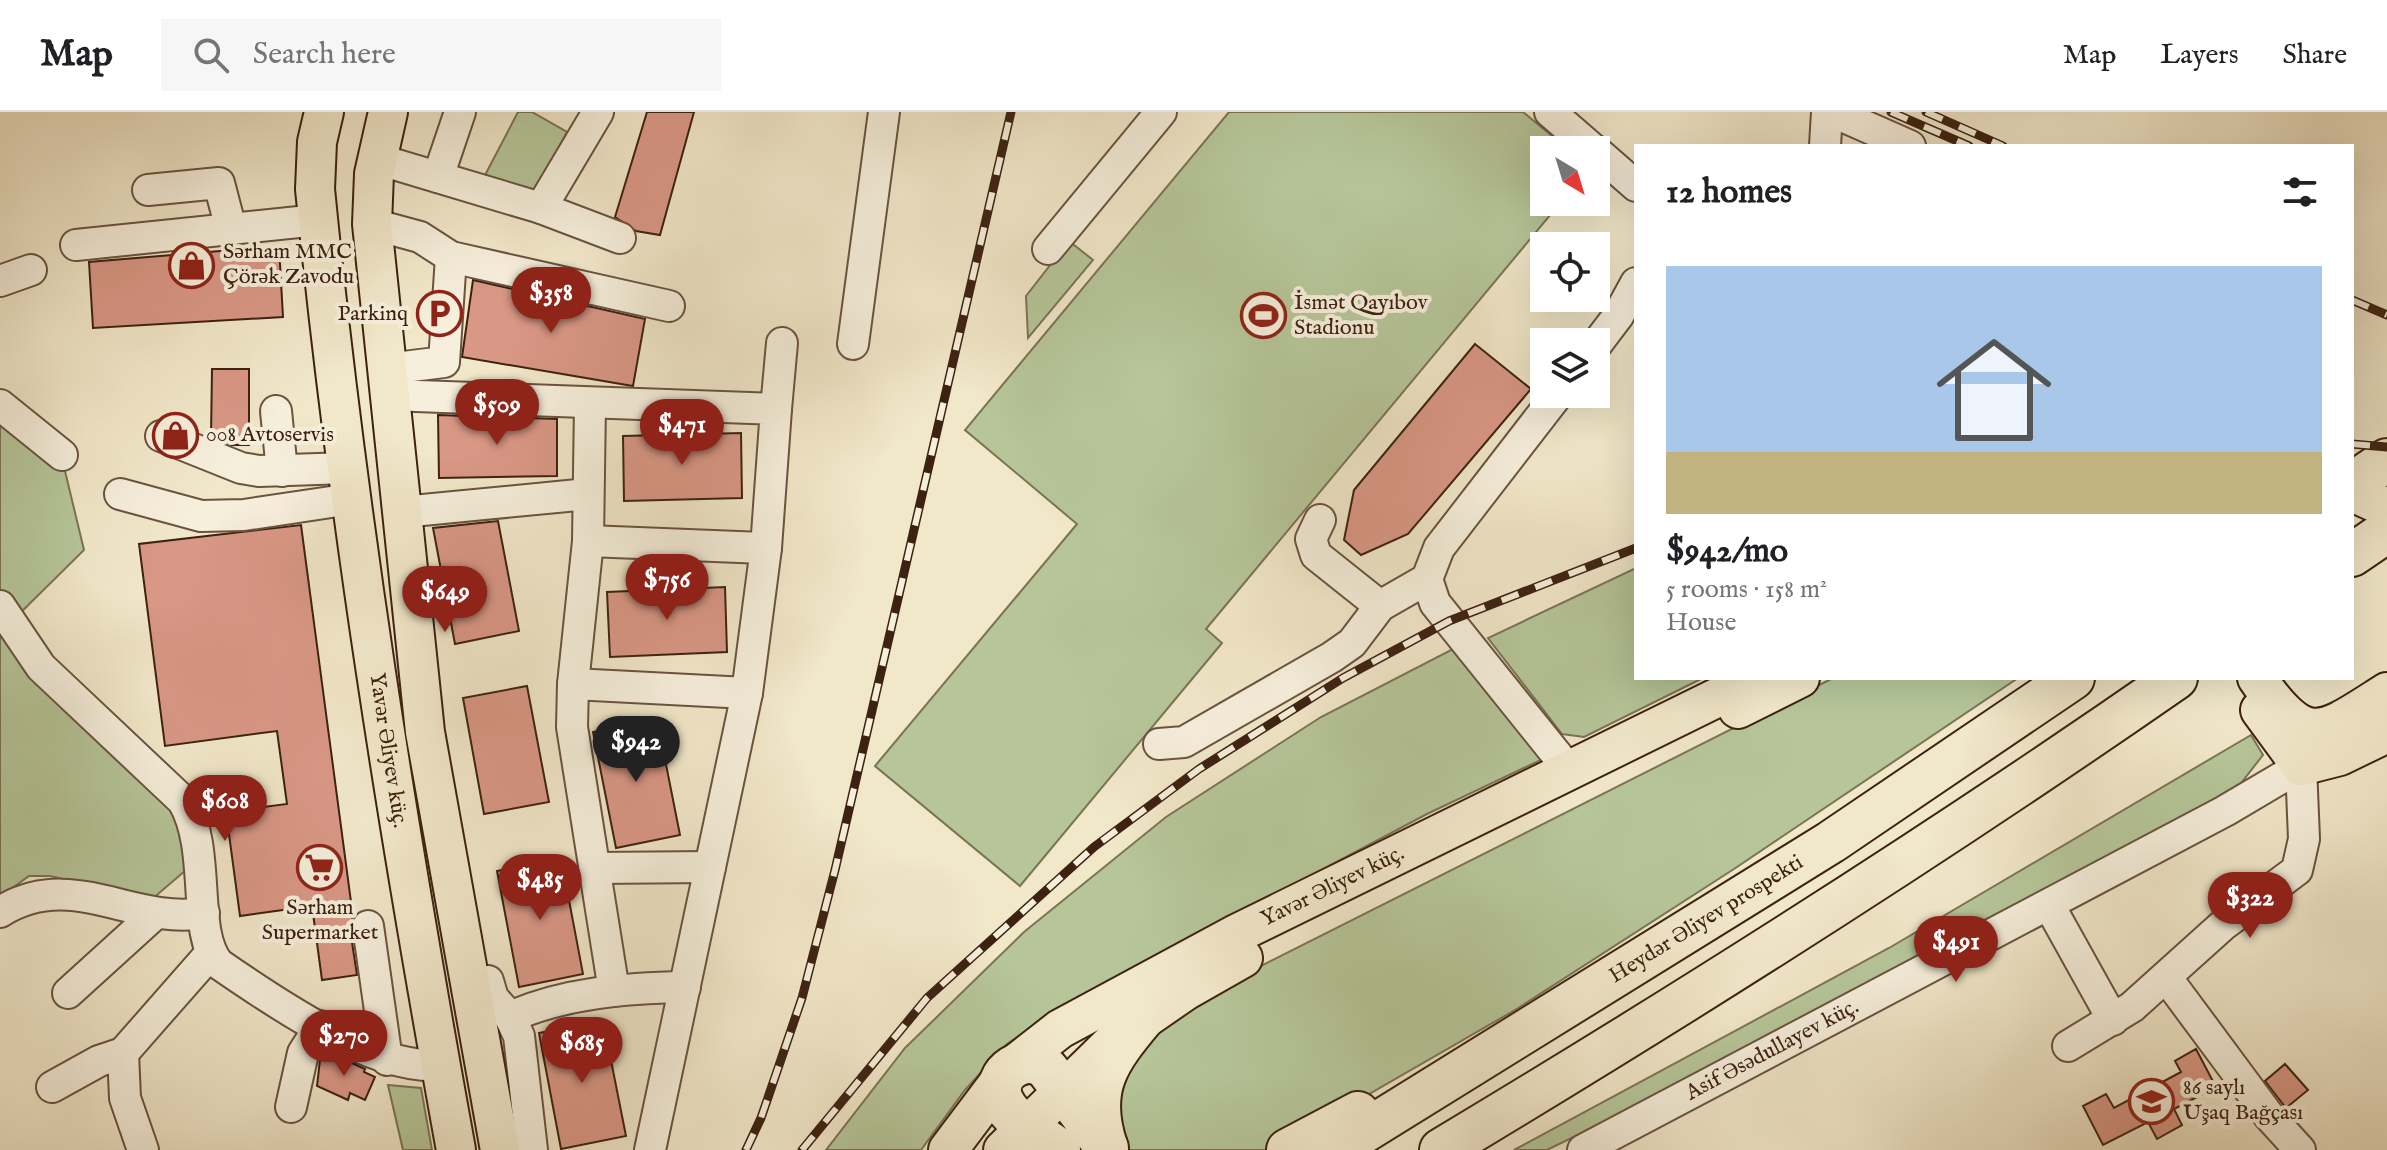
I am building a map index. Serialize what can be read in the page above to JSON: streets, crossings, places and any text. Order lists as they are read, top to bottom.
{
  "streets": {
    "highway": ["Heydər Əliyev prospekti"],
    "main road": ["Yavər Əliyev küç."],
    "street": ["Asif Əsədullayev küç."]
  },
  "places": {
    "shop": ["Sərham MMC Çörək Zavodu", "008 Avtoservis"],
    "parking": ["Parkinq"],
    "sports": ["İsmət Qayıbov Stadionu"],
    "supermarket": ["Sərham Supermarket"],
    "school or university": ["86 saylı Uşaq Bağçası"]
  },
  "north": "bottom right",
  "page": {
    "header": "Map",
    "search": "Search here",
    "nav": ["Map", "Layers", "Share"],
    "heading": "12 homes",
    "list": [
      {
        "name": "$942/mo",
        "note": "5 rooms · 158 m² · House"
      }
    ],
    "price": [
      "$358",
      "$509",
      "$471",
      "$756",
      "$649",
      "$942",
      "$608",
      "$485",
      "$322",
      "$491",
      "$270",
      "$685"
    ]
  }
}
